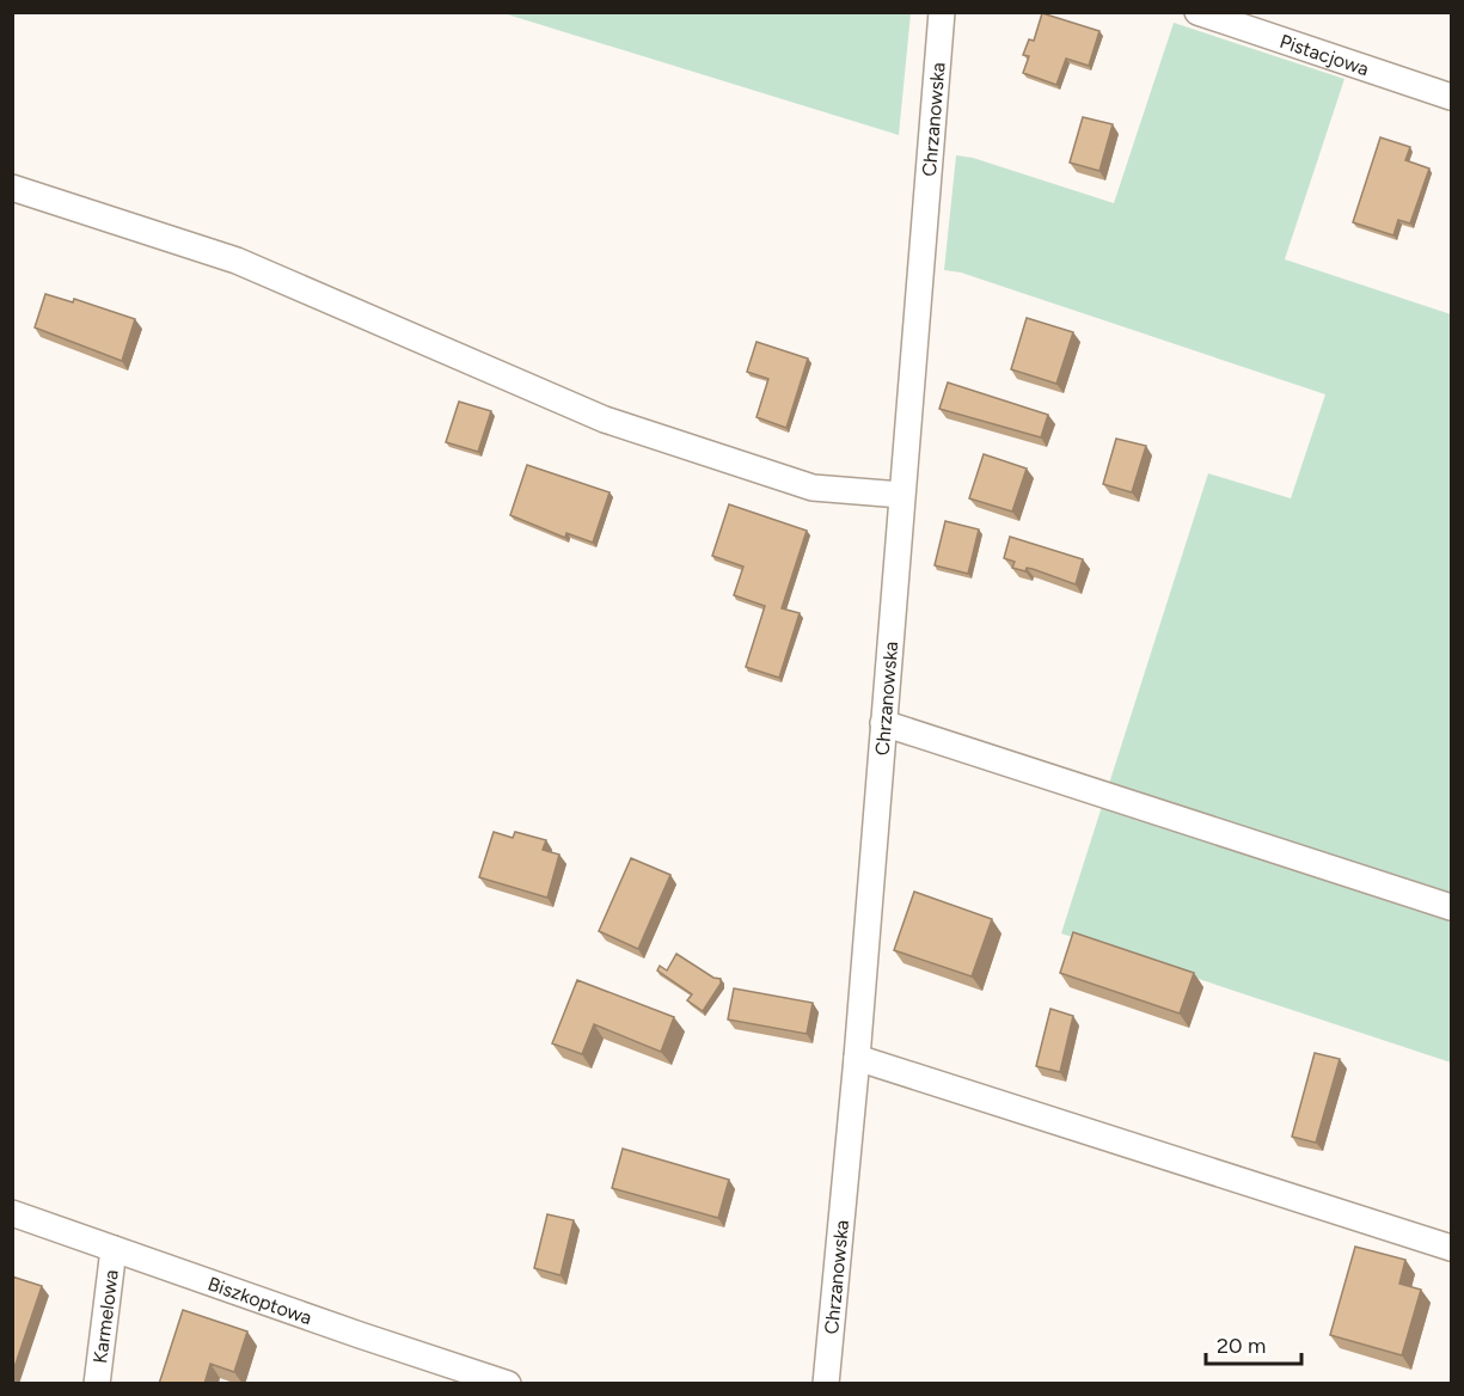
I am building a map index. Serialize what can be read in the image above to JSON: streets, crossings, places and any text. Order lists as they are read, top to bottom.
{
  "streets": {
    "street": [
      "Pistacjowa",
      "Chrzanowska",
      "Biszkoptowa",
      "Karmelowa"
    ]
  },
  "crossings": [
    ["Biszkoptowa", "Karmelowa"]
  ],
  "scale_bar": "20 m"
}
